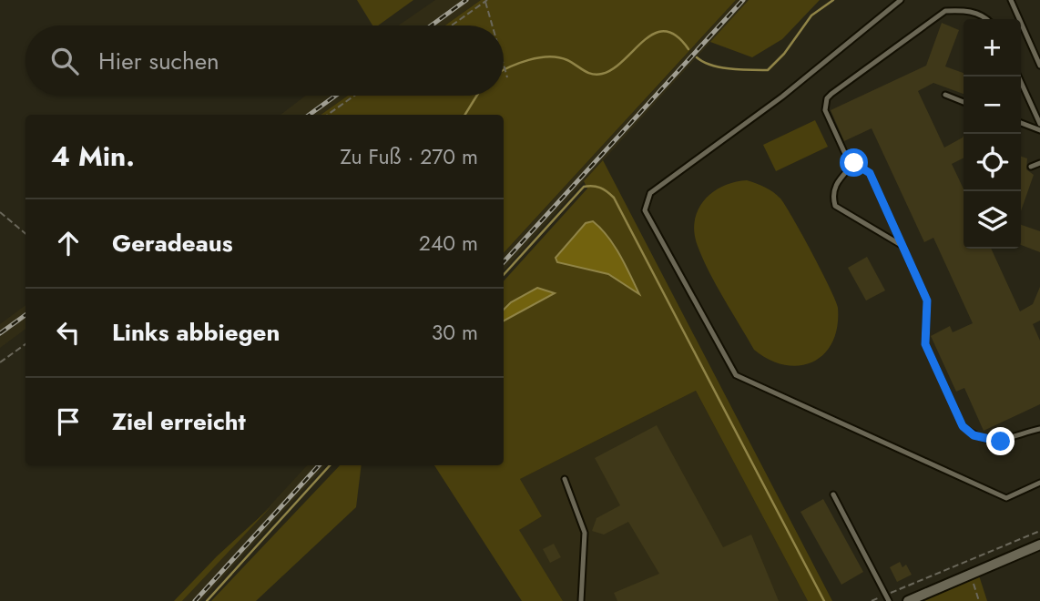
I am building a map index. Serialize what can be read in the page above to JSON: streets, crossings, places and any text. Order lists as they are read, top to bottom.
{
  "page": {
    "map_buttons": ["+", "−"],
    "search": "Hier suchen",
    "heading": ["4 Min.", "Zu Fuß · 270 m"],
    "list": [
      ["Geradeaus", "240 m"],
      ["Links abbiegen", "30 m"],
      "Ziel erreicht"
    ]
  }
}
